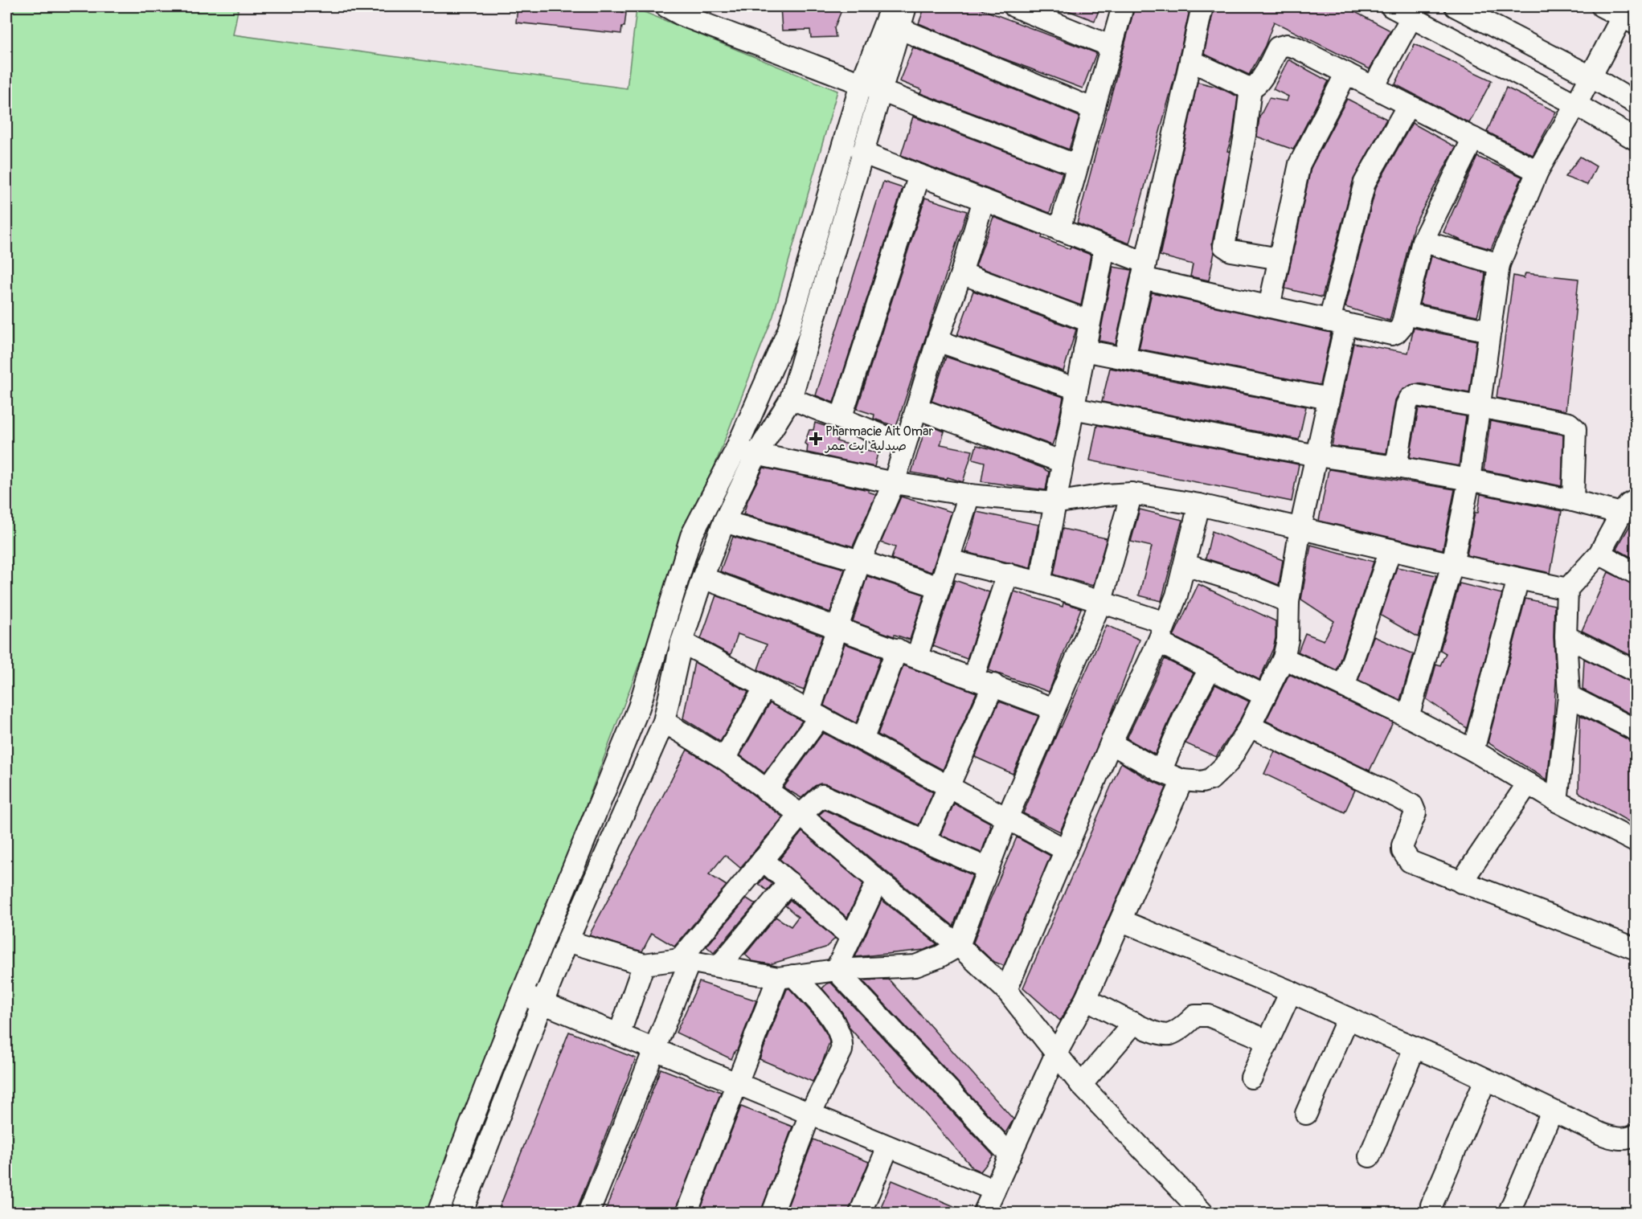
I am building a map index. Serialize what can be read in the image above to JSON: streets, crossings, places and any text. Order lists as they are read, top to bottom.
{
  "places": {
    "health": ["Pharmacie Ait Omar صيدلية ايت عمر"]
  }
}
